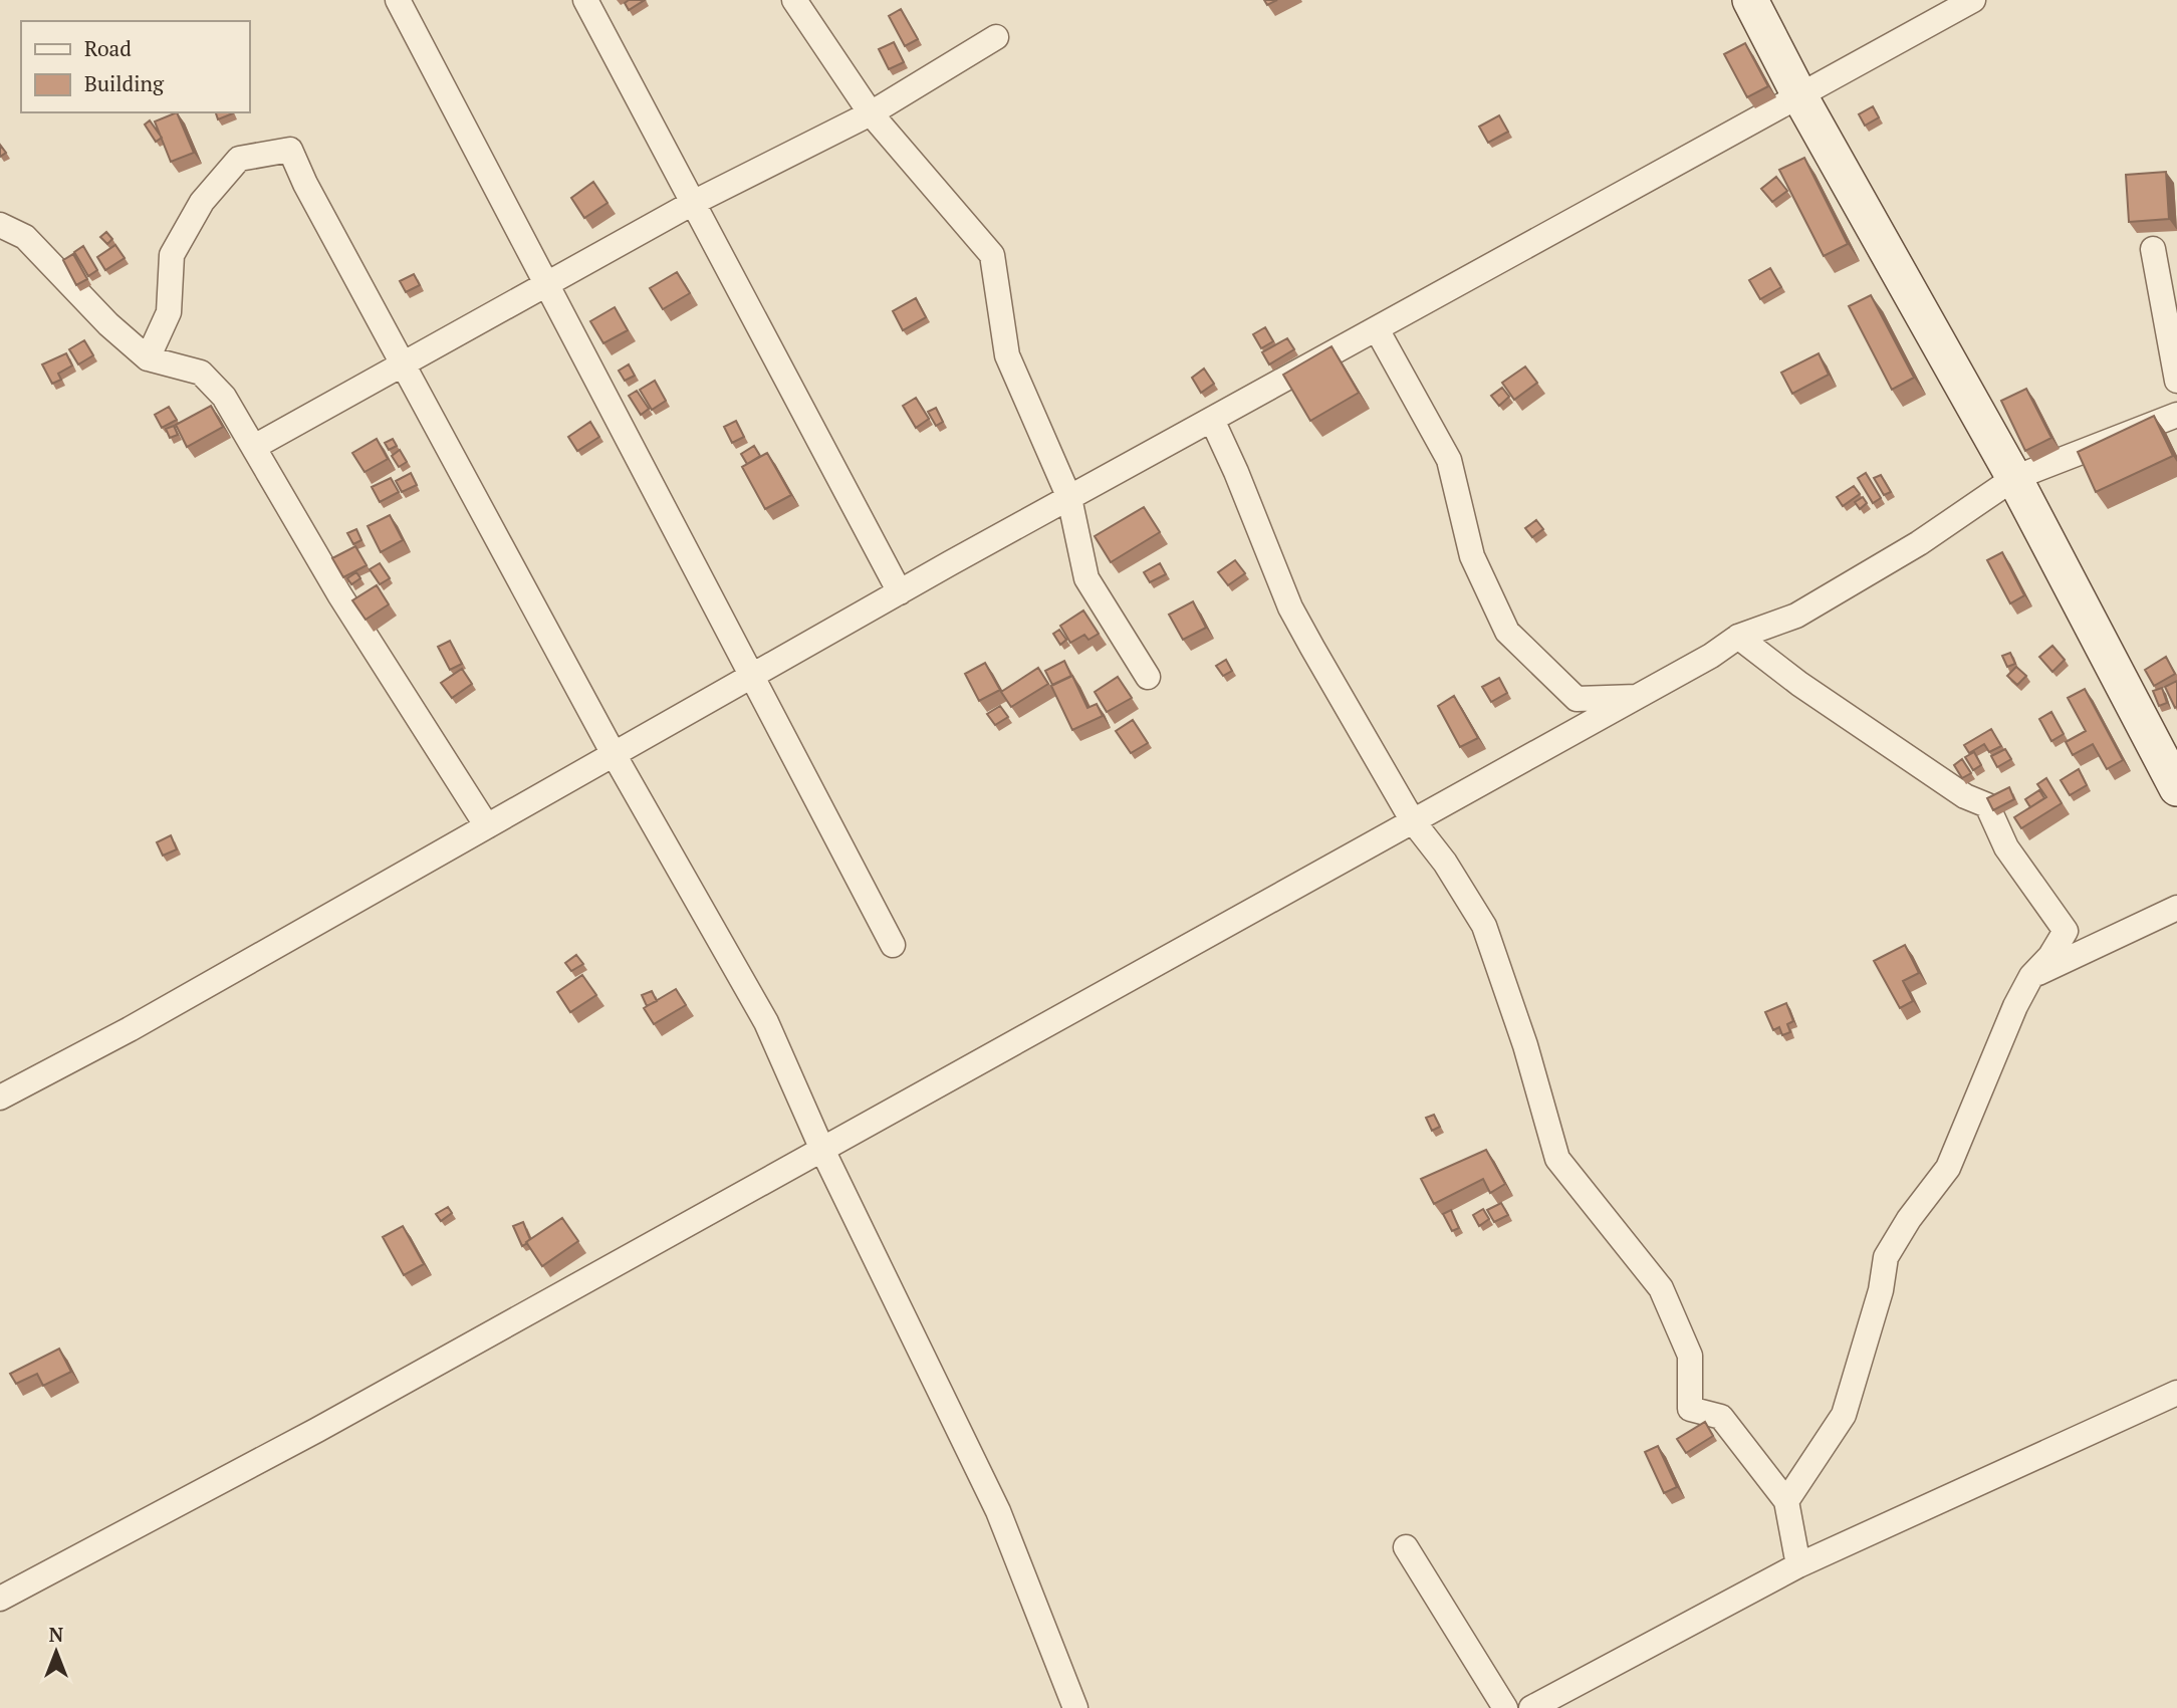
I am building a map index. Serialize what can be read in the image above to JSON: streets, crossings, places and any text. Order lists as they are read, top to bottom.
{
  "legend": ["Road", "Building"],
  "north": "top"
}
